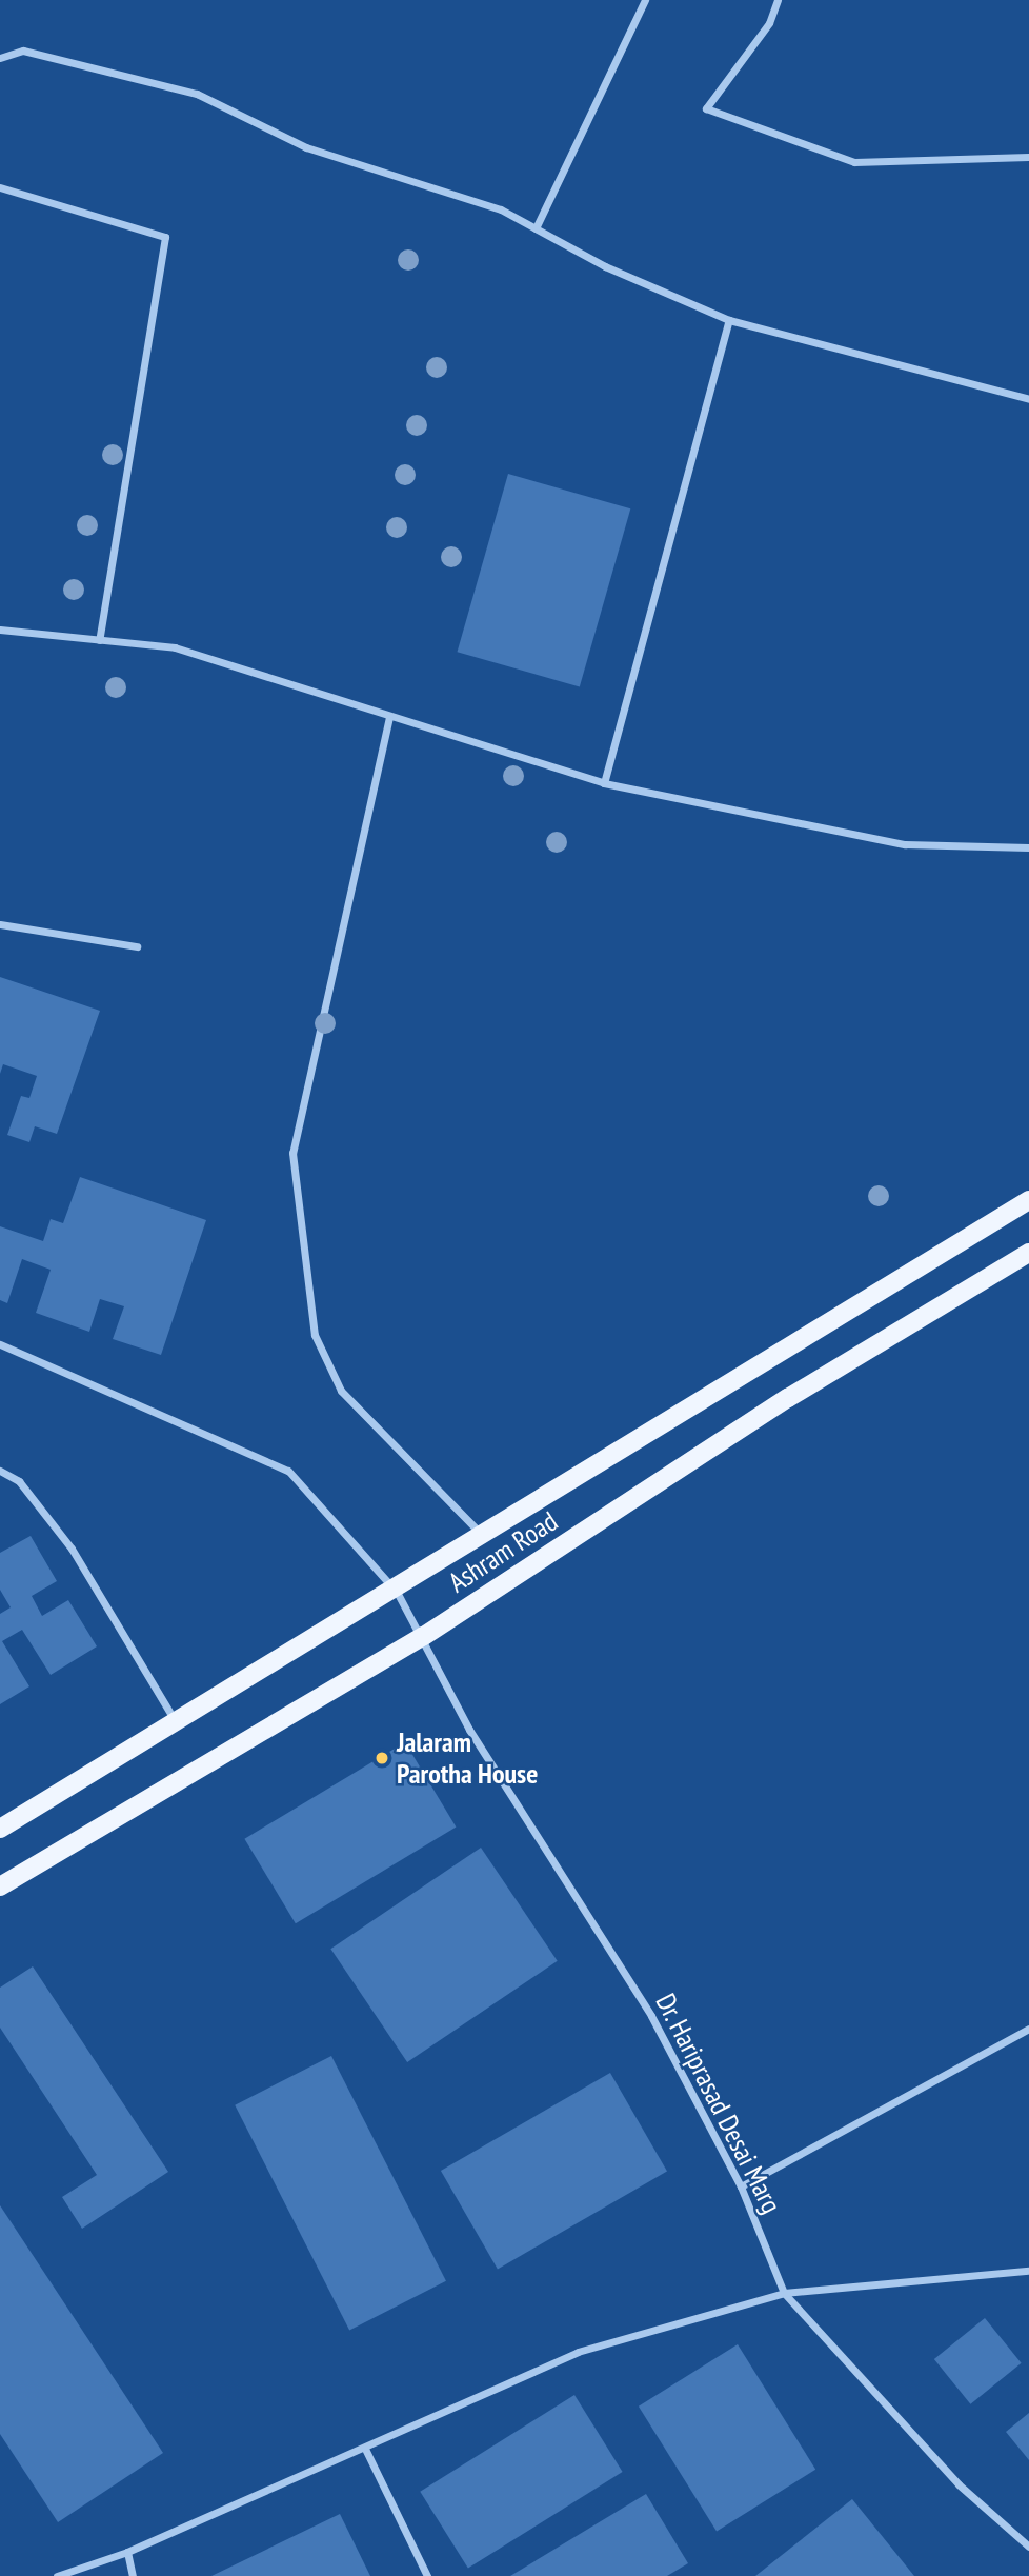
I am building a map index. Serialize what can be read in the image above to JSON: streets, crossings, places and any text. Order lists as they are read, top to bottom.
{
  "streets": {
    "main road": ["Ashram Road"],
    "street": ["Dr. Hariprasad Desai Marg"]
  },
  "crossings": [
    ["Ashram Road", "Dr. Hariprasad Desai Marg"]
  ],
  "places": ["Jalaram Parotha House"]
}
